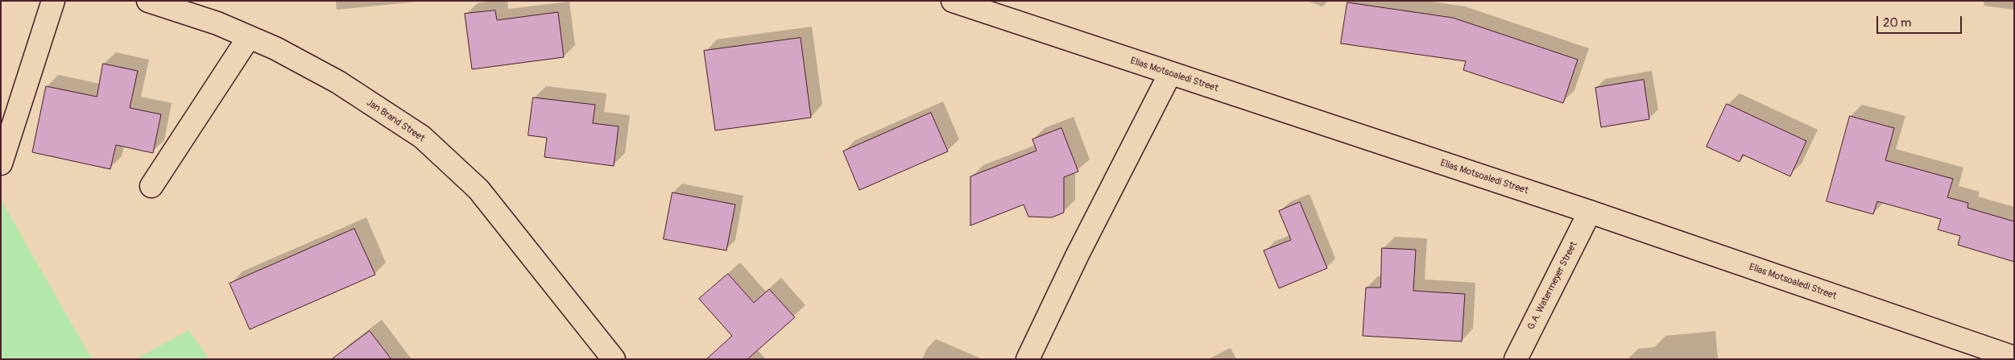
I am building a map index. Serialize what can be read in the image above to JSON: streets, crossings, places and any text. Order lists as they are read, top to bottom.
{
  "streets": {
    "street": ["Elias Motsoaledi Street", "Jan Brand Street", "G.A. Watermeyer Street"]
  },
  "crossings": [
    ["Elias Motsoaledi Street", "G.A. Watermeyer Street"]
  ],
  "scale_bar": "20 m"
}
